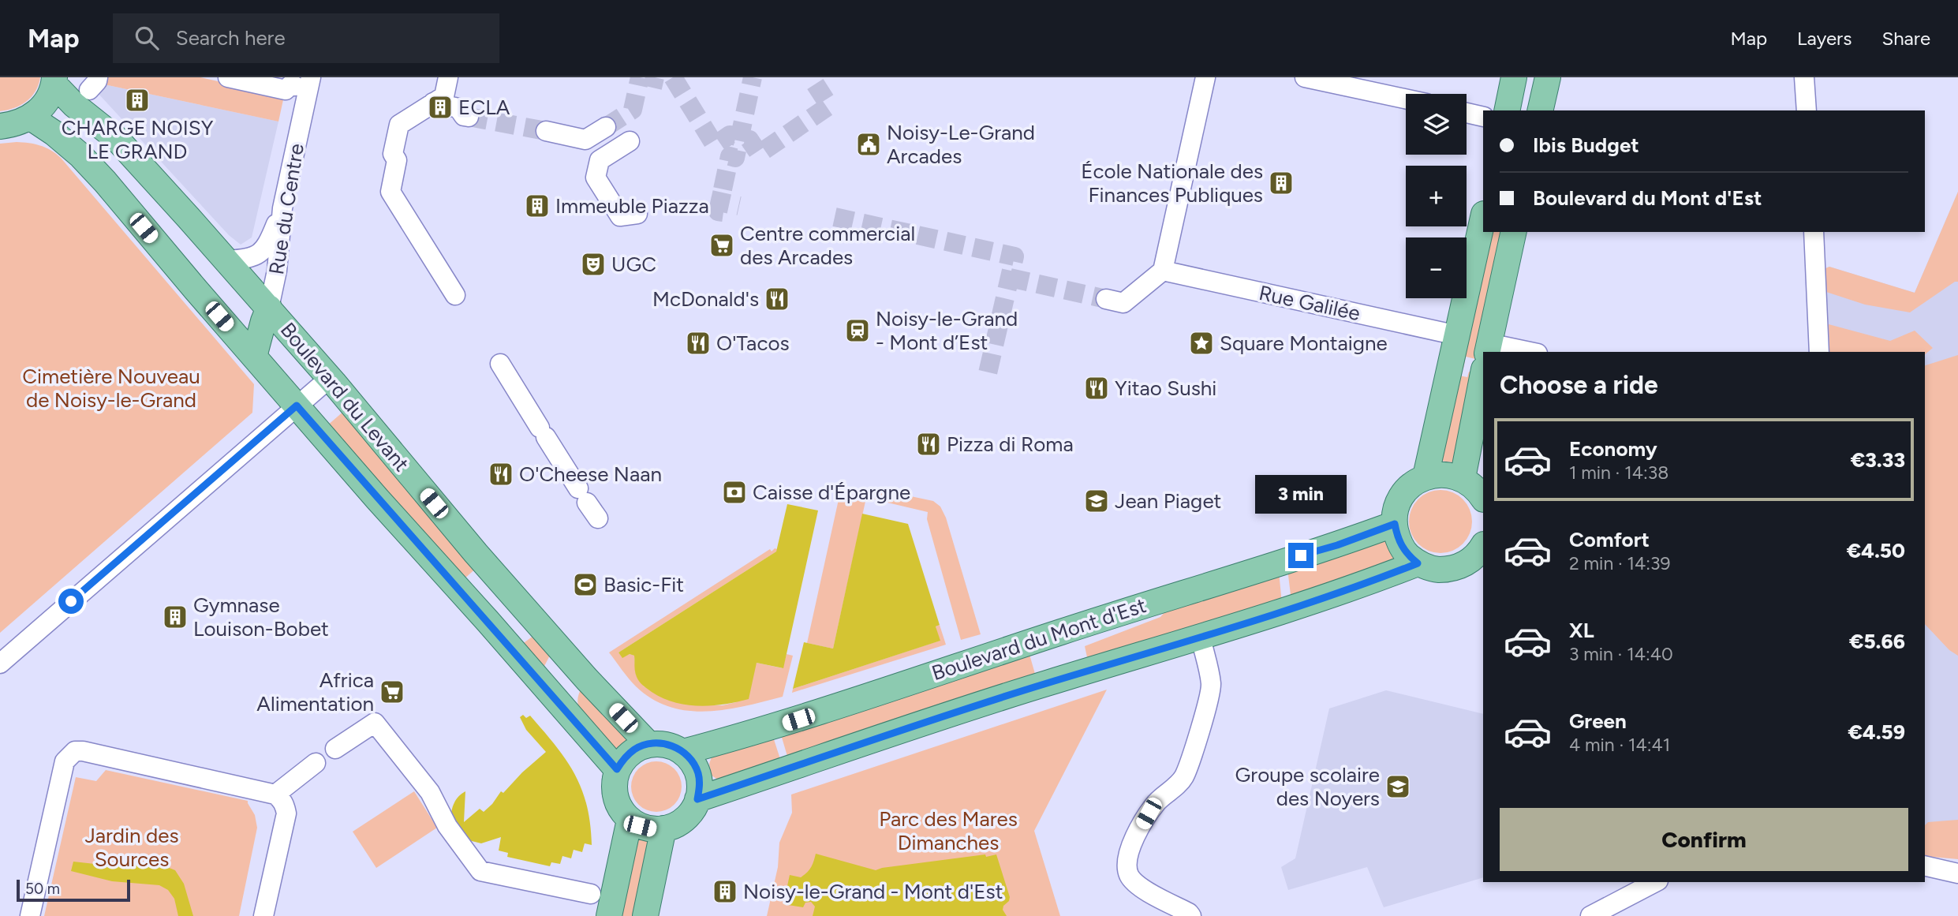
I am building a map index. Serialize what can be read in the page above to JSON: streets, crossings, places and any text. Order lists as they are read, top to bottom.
{
  "streets": {
    "main road": ["Boulevard du Levant", "Boulevard du Mont d'Est"],
    "street": ["Rue du Centre", "Rue Galilée"]
  },
  "crossings": [
    ["Rue du Centre", "Boulevard du Levant"],
    ["Boulevard du Levant", "Boulevard du Mont d'Est"]
  ],
  "parks": ["Cimetière Nouveau de Noisy-le-Grand", "Parc des Mares Dimanches", "Jardin des Sources"],
  "places": {
    "building": [
      "CHARGE NOISY LE GRAND",
      "ECLA",
      "École Nationale des Finances Publiques",
      "Immeuble Piazza",
      "Gymnase Louison-Bobet",
      "Noisy-le-Grand - Mont d'Est"
    ],
    "public building": ["Noisy-Le-Grand Arcades"],
    "supermarket": ["Centre commercial des Arcades", "Africa Alimentation"],
    "theatre": ["UGC"],
    "restaurant": [
      "McDonald's",
      "O'Tacos",
      "Yitao Sushi",
      "Pizza di Roma",
      "O'Cheese Naan"
    ],
    "station": ["Noisy-le-Grand - Mont d’Est"],
    "place": ["Square Montaigne"],
    "bank": ["Caisse d'Épargne"],
    "school or university": ["Jean Piaget", "Groupe scolaire des Noyers"],
    "sports": ["Basic-Fit"]
  },
  "scale_bar": "50 m",
  "page": {
    "header": "Map",
    "search": "Search here",
    "nav": ["Map", "Layers", "Share"],
    "map_buttons": ["+", "−"],
    "banner": ["Ibis Budget", "Boulevard du Mont d'Est"],
    "heading": "Choose a ride",
    "list": [
      {
        "name": "Economy",
        "note": "1 min · 14:38",
        "value": "€3.33"
      },
      {
        "name": "Comfort",
        "note": "2 min · 14:39",
        "value": "€4.50"
      },
      {
        "name": "XL",
        "note": "3 min · 14:40",
        "value": "€5.66"
      },
      {
        "name": "Green",
        "note": "4 min · 14:41",
        "value": "€4.59"
      }
    ],
    "bubble": "3 min",
    "buttons": "Confirm",
    "scale": "50 m"
  }
}
